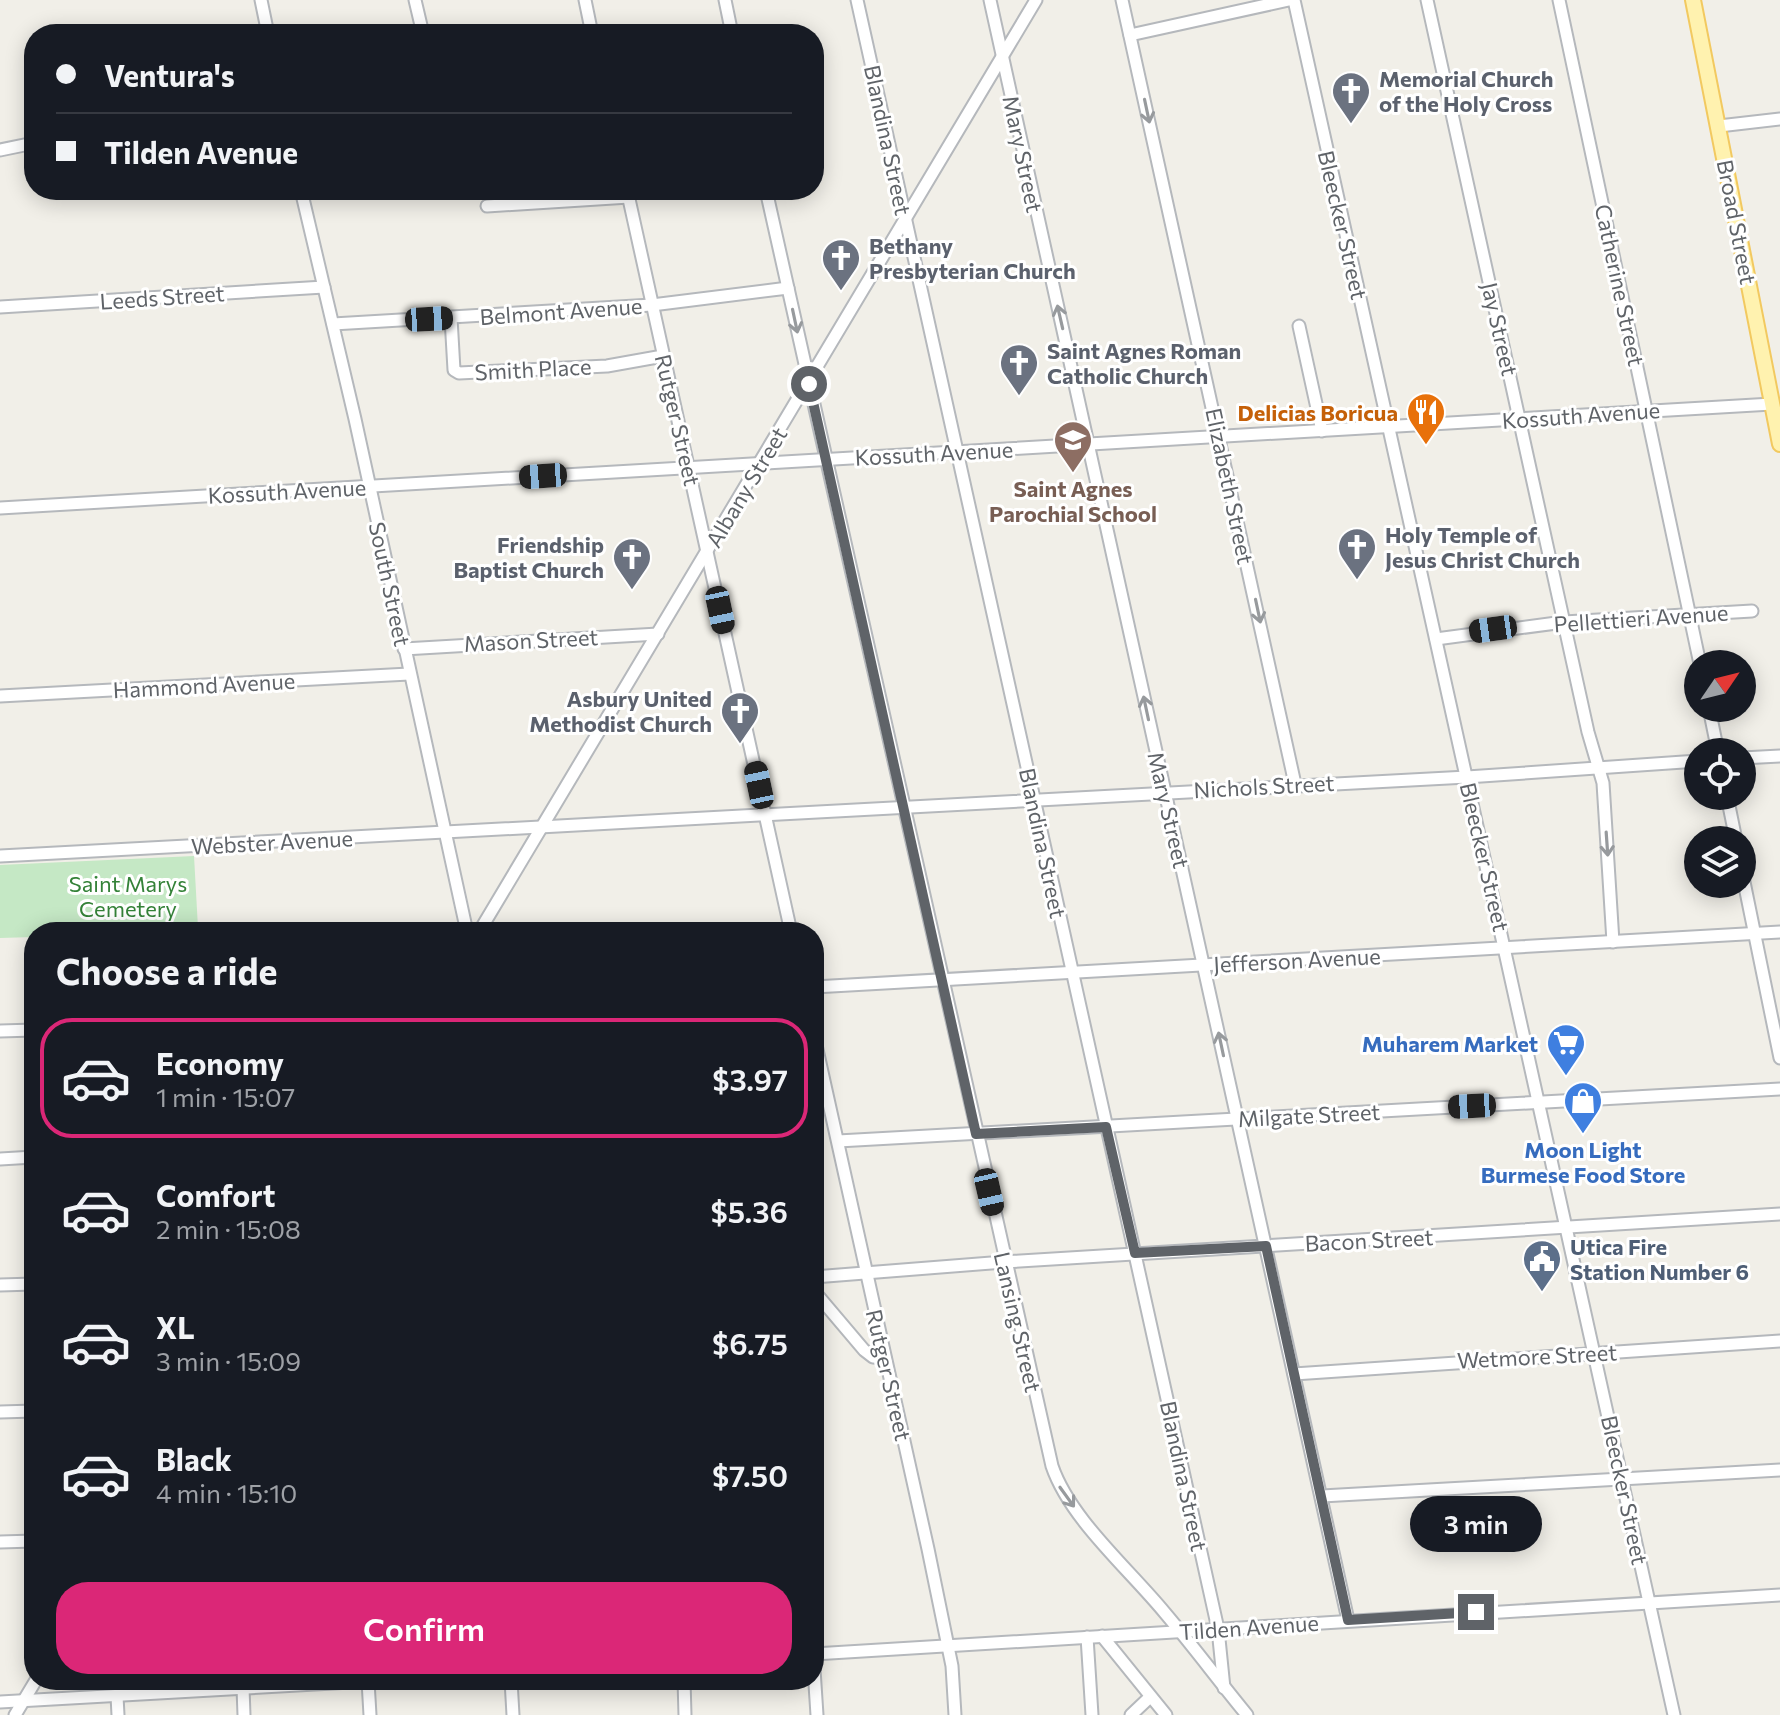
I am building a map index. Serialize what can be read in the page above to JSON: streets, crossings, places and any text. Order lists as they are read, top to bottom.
{
  "streets": {
    "main road": ["Broad Street"],
    "street": [
      "Blandina Street",
      "Mary Street",
      "Bleecker Street",
      "Catherine Street",
      "Leeds Street",
      "Belmont Avenue",
      "Jay Street",
      "Smith Place",
      "Kossuth Avenue",
      "Rutger Street",
      "Elizabeth Street",
      "Albany Street",
      "South Street",
      "Pellettieri Avenue",
      "Mason Street",
      "Hammond Avenue",
      "Nichols Street",
      "Webster Avenue",
      "Jefferson Avenue",
      "Milgate Street",
      "Bacon Street",
      "Lansing Street",
      "Wetmore Street",
      "Tilden Avenue"
    ]
  },
  "crossings": [
    ["Blandina Street", "Kossuth Avenue"],
    ["Blandina Street", "Albany Street"],
    ["Blandina Street", "Nichols Street"],
    ["Blandina Street", "Jefferson Avenue"],
    ["Blandina Street", "Milgate Street"],
    ["Blandina Street", "Bacon Street"],
    ["Blandina Street", "Lansing Street"],
    ["Blandina Street", "Tilden Avenue"],
    ["Mary Street", "Kossuth Avenue"],
    ["Mary Street", "Albany Street"],
    ["Mary Street", "Nichols Street"],
    ["Mary Street", "Jefferson Avenue"],
    ["Mary Street", "Milgate Street"],
    ["Mary Street", "Bacon Street"],
    ["Mary Street", "Wetmore Street"],
    ["Mary Street", "Tilden Avenue"],
    ["Broad Street", "Kossuth Avenue"],
    ["Bleecker Street", "Kossuth Avenue"],
    ["Bleecker Street", "Pellettieri Avenue"],
    ["Bleecker Street", "Nichols Street"],
    ["Bleecker Street", "Jefferson Avenue"],
    ["Bleecker Street", "Milgate Street"],
    ["Bleecker Street", "Bacon Street"],
    ["Bleecker Street", "Wetmore Street"],
    ["Bleecker Street", "Tilden Avenue"],
    ["Catherine Street", "Kossuth Avenue"],
    ["Catherine Street", "Pellettieri Avenue"],
    ["Leeds Street", "South Street"],
    ["Belmont Avenue", "Smith Place"],
    ["Belmont Avenue", "Rutger Street"],
    ["Belmont Avenue", "South Street"],
    ["Belmont Avenue", "Lansing Street"],
    ["Jay Street", "Kossuth Avenue"],
    ["Jay Street", "Pellettieri Avenue"],
    ["Jay Street", "Nichols Street"],
    ["Jay Street", "Jefferson Avenue"],
    ["Smith Place", "Rutger Street"],
    ["Kossuth Avenue", "Rutger Street"],
    ["Kossuth Avenue", "Elizabeth Street"],
    ["Kossuth Avenue", "Albany Street"],
    ["Kossuth Avenue", "South Street"],
    ["Kossuth Avenue", "Lansing Street"],
    ["Rutger Street", "Albany Street"],
    ["Rutger Street", "Nichols Street"],
    ["Rutger Street", "Milgate Street"],
    ["Rutger Street", "Bacon Street"],
    ["Rutger Street", "Tilden Avenue"],
    ["Elizabeth Street", "Nichols Street"],
    ["Albany Street", "Mason Street"],
    ["Albany Street", "Nichols Street"],
    ["Albany Street", "Webster Avenue"],
    ["Albany Street", "Lansing Street"],
    ["South Street", "Mason Street"],
    ["South Street", "Hammond Avenue"],
    ["South Street", "Webster Avenue"],
    ["Nichols Street", "Webster Avenue"],
    ["Nichols Street", "Lansing Street"],
    ["Jefferson Avenue", "Lansing Street"],
    ["Milgate Street", "Lansing Street"],
    ["Bacon Street", "Lansing Street"],
    ["Lansing Street", "Tilden Avenue"]
  ],
  "one_way": ["Mary Street", "Elizabeth Street"],
  "parks": ["Saint Marys Cemetery"],
  "places": {
    "church": [
      "Memorial Church of the Holy Cross",
      "Bethany Presbyterian Church",
      "Saint Agnes Roman Catholic Church",
      "Holy Temple of Jesus Christ Church",
      "Friendship Baptist Church",
      "Asbury United Methodist Church"
    ],
    "restaurant": ["Delicias Boricua"],
    "school or university": ["Saint Agnes Parochial School"],
    "supermarket": ["Muharem Market"],
    "shop": ["Moon Light Burmese Food Store"],
    "public building": ["Utica Fire Station Number 6"]
  },
  "north": "top right",
  "page": {
    "banner": ["Ventura's", "Tilden Avenue"],
    "heading": "Choose a ride",
    "list": [
      {
        "name": "Economy",
        "note": "1 min · 15:07",
        "value": "$3.97"
      },
      {
        "name": "Comfort",
        "note": "2 min · 15:08",
        "value": "$5.36"
      },
      {
        "name": "XL",
        "note": "3 min · 15:09",
        "value": "$6.75"
      },
      {
        "name": "Black",
        "note": "4 min · 15:10",
        "value": "$7.50"
      }
    ],
    "bubble": "3 min",
    "buttons": "Confirm"
  }
}
